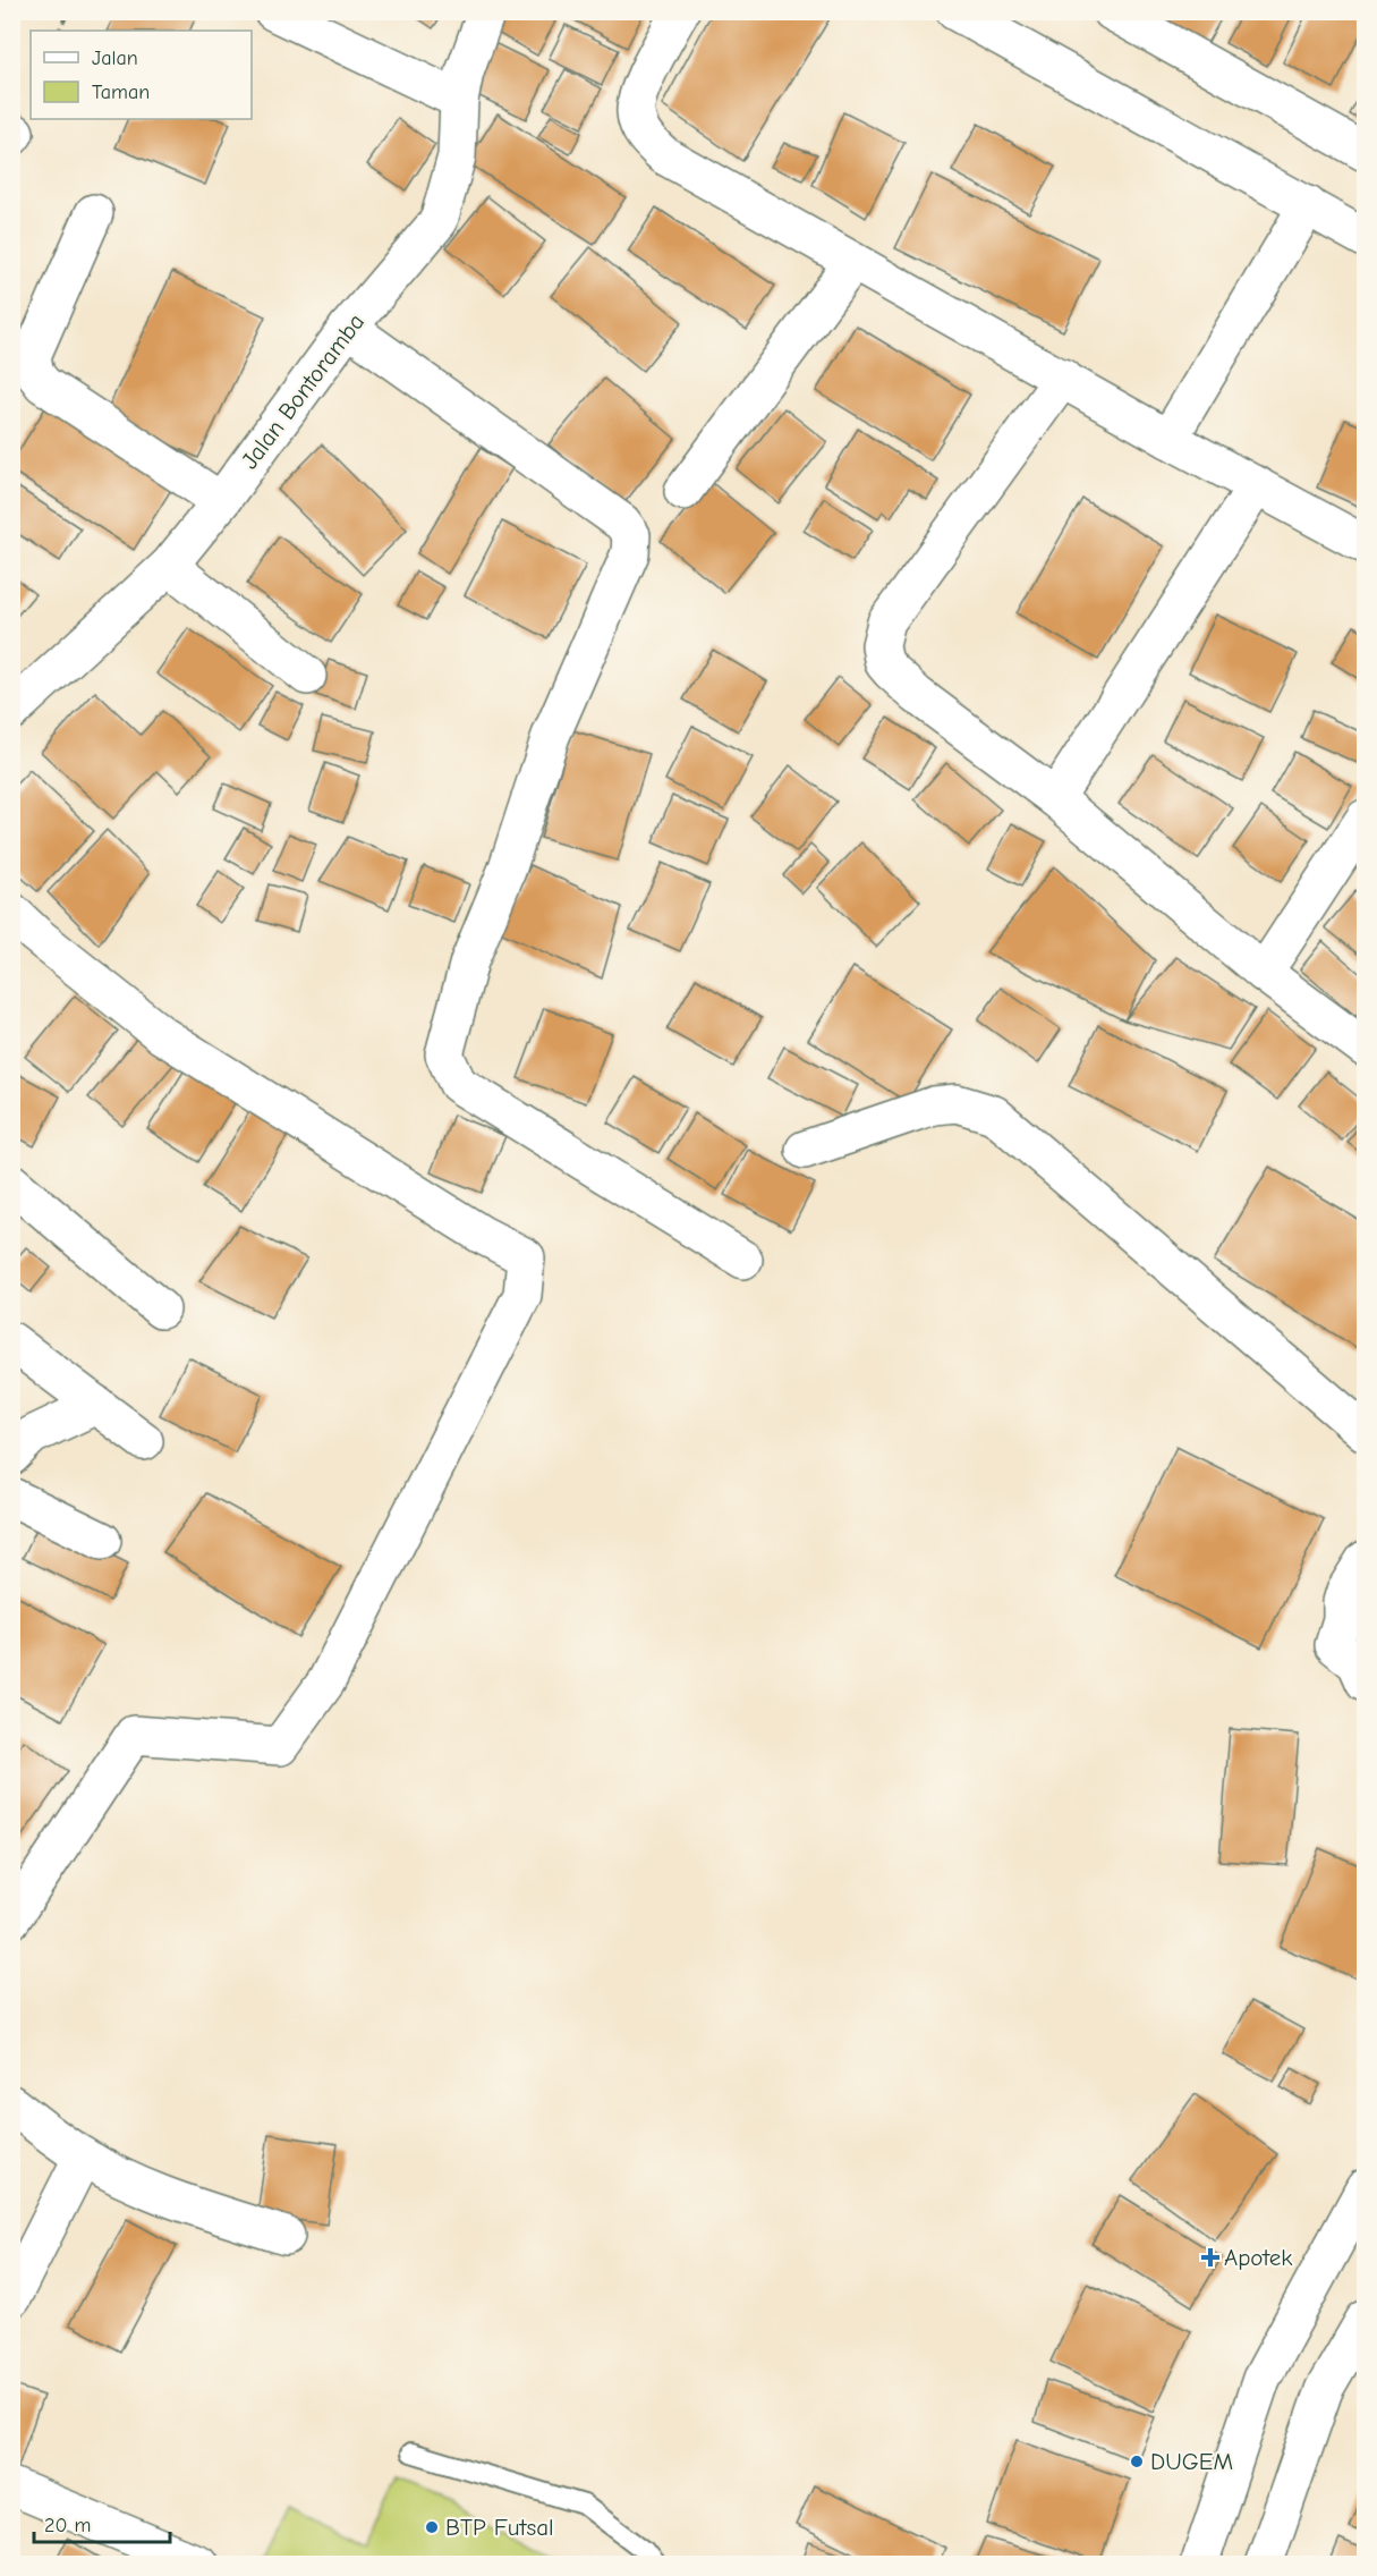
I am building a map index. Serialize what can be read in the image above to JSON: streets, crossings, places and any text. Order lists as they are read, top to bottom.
{
  "streets": {
    "street": ["Jalan Bontoramba"]
  },
  "places": {
    "health": ["Apotek"],
    "other": ["DUGEM", "BTP Futsal"]
  },
  "legend": ["Jalan", "Taman"],
  "scale_bar": "20 m"
}
